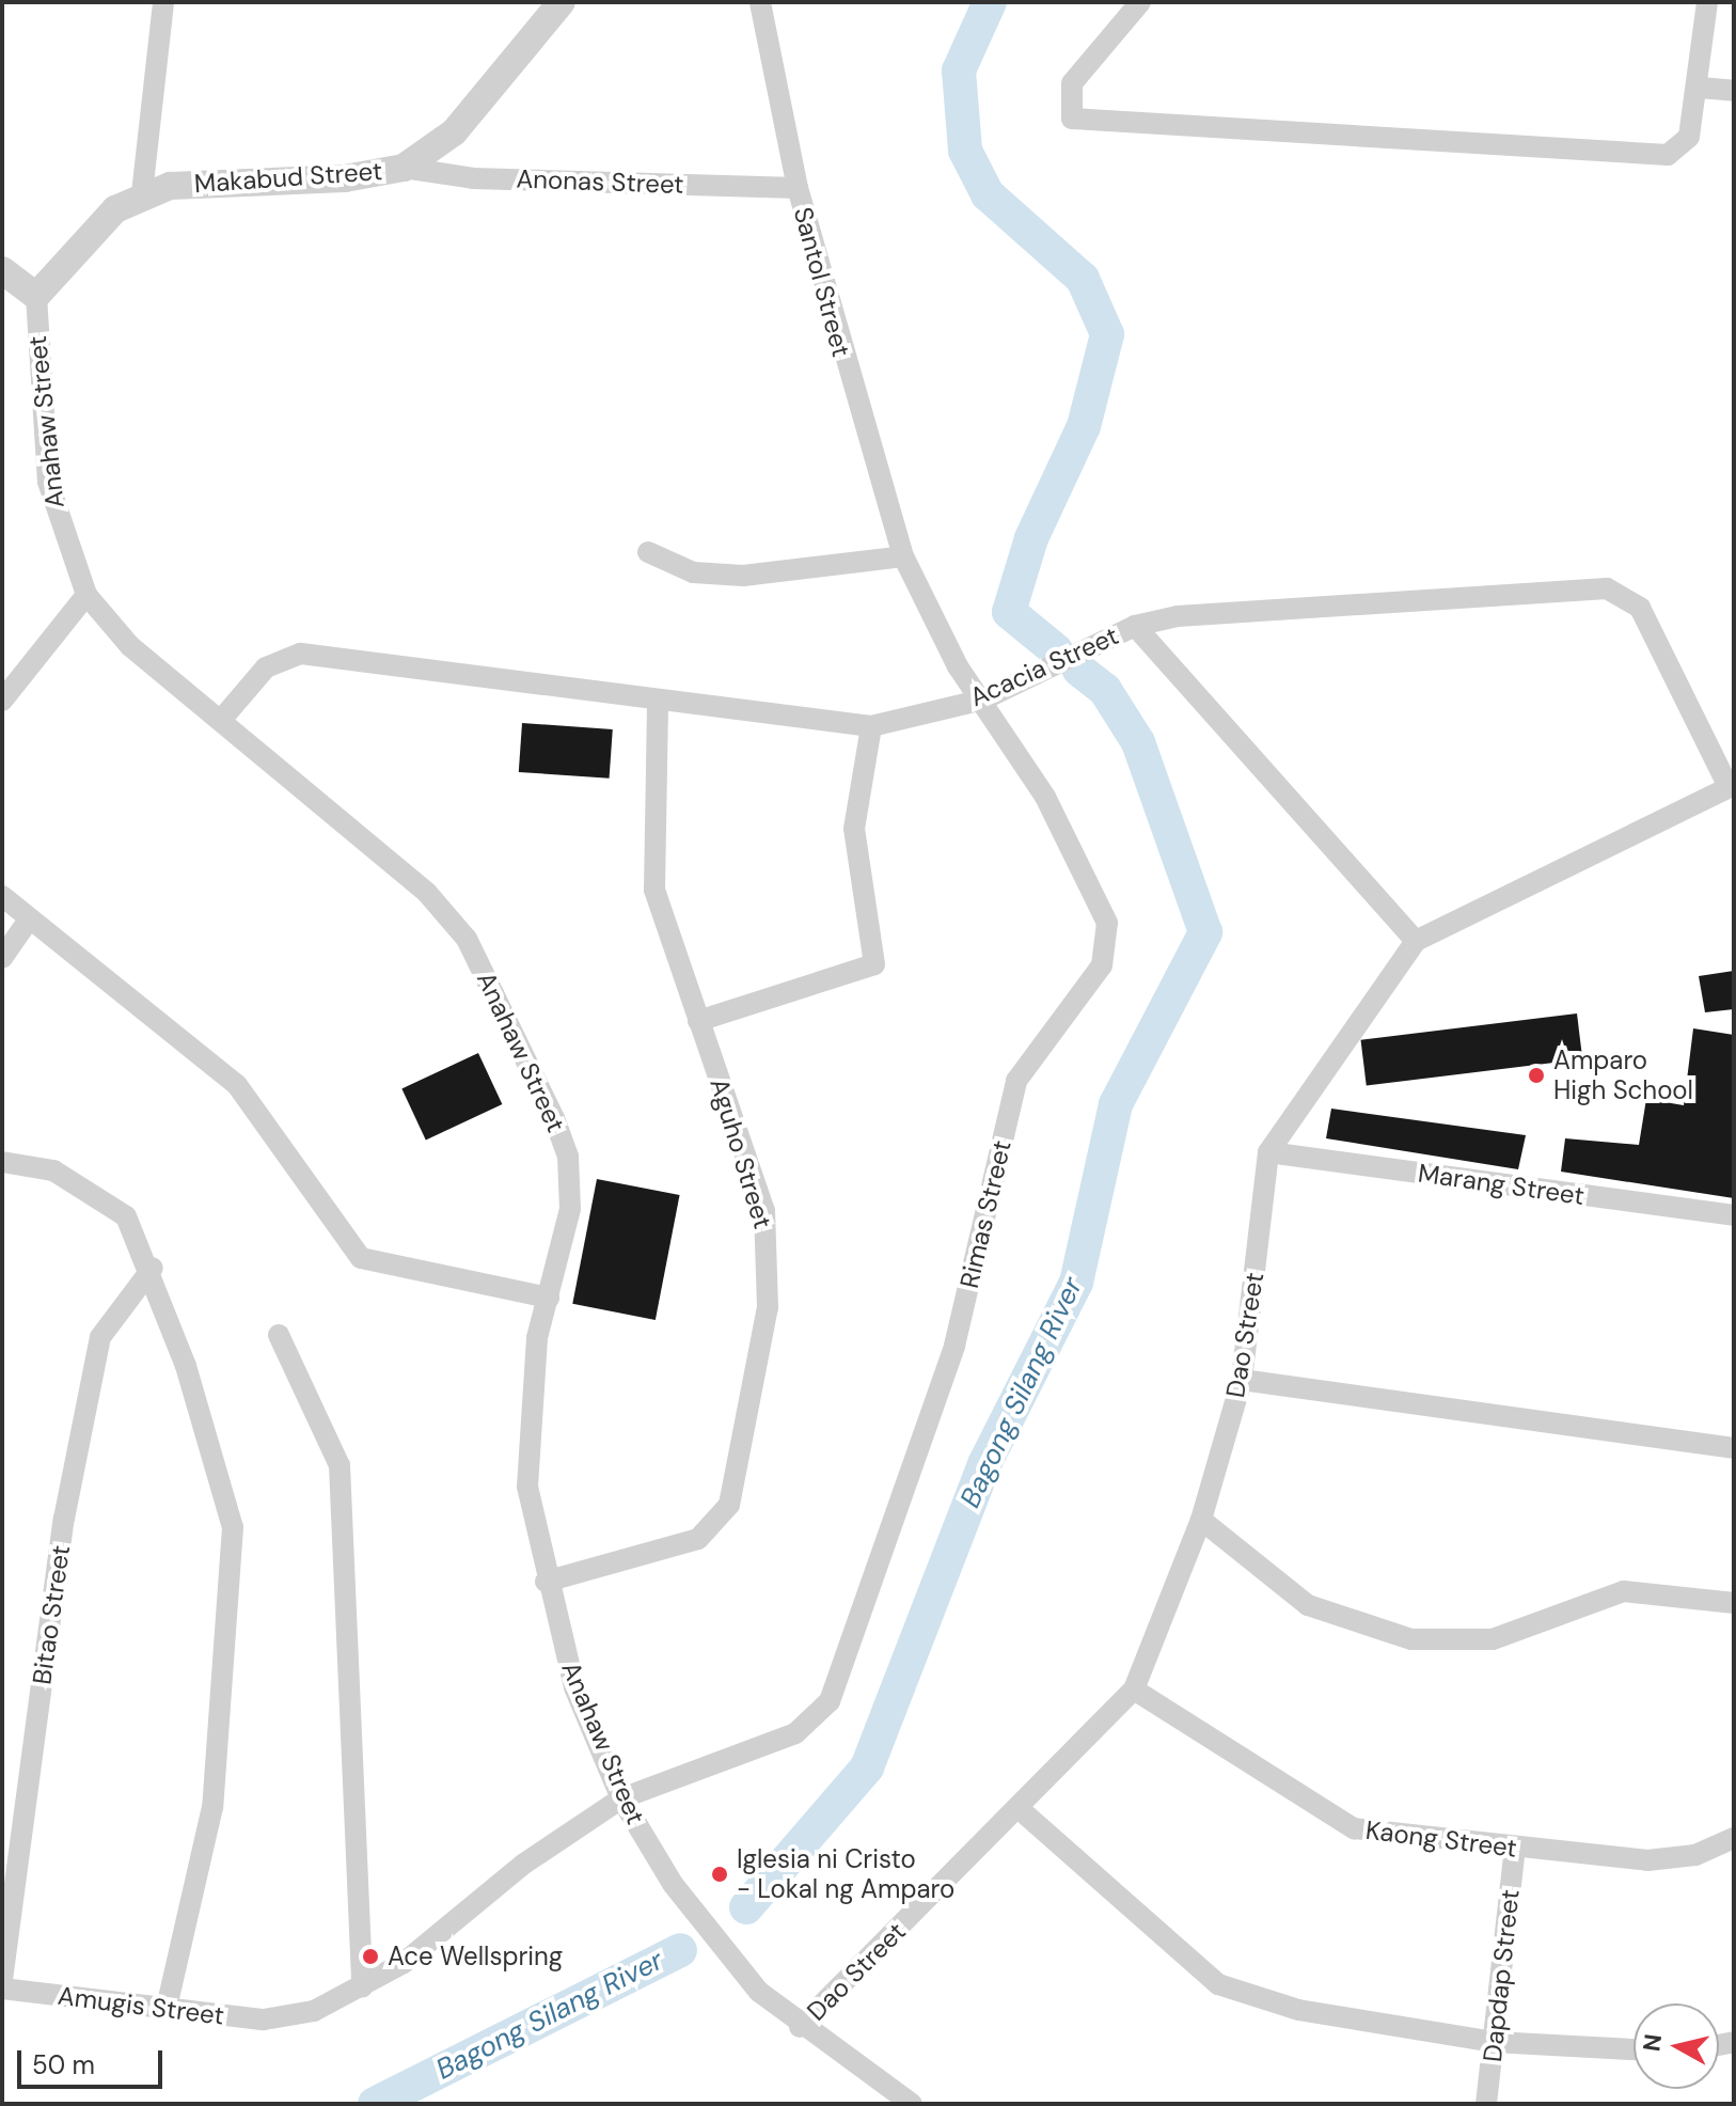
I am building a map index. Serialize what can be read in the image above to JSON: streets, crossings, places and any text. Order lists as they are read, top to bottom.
{
  "streets": {
    "street": [
      "Makabud Street",
      "Anonas Street",
      "Santol Street",
      "Anahaw Street",
      "Acacia Street",
      "Aguho Street",
      "Marang Street",
      "Rimas Street",
      "Dao Street",
      "Bitao Street",
      "Kaong Street",
      "Dapdap Street",
      "Amugis Street"
    ]
  },
  "crossings": [
    ["Makabud Street", "Anonas Street"],
    ["Anonas Street", "Santol Street"],
    ["Santol Street", "Rimas Street"],
    ["Anahaw Street", "Acacia Street"],
    ["Anahaw Street", "Aguho Street"],
    ["Anahaw Street", "Rimas Street"],
    ["Anahaw Street", "Dao Street"],
    ["Anahaw Street", "Amugis Street"],
    ["Acacia Street", "Aguho Street"],
    ["Acacia Street", "Rimas Street"],
    ["Acacia Street", "Dao Street"],
    ["Marang Street", "Dao Street"],
    ["Rimas Street", "Amugis Street"],
    ["Dao Street", "Kaong Street"],
    ["Kaong Street", "Dapdap Street"]
  ],
  "water": ["Bagong Silang River"],
  "places": ["Amparo High School", "Iglesia ni Cristo - Lokal ng Amparo", "Ace Wellspring"],
  "scale_bar": "50 m",
  "north": "left"
}
